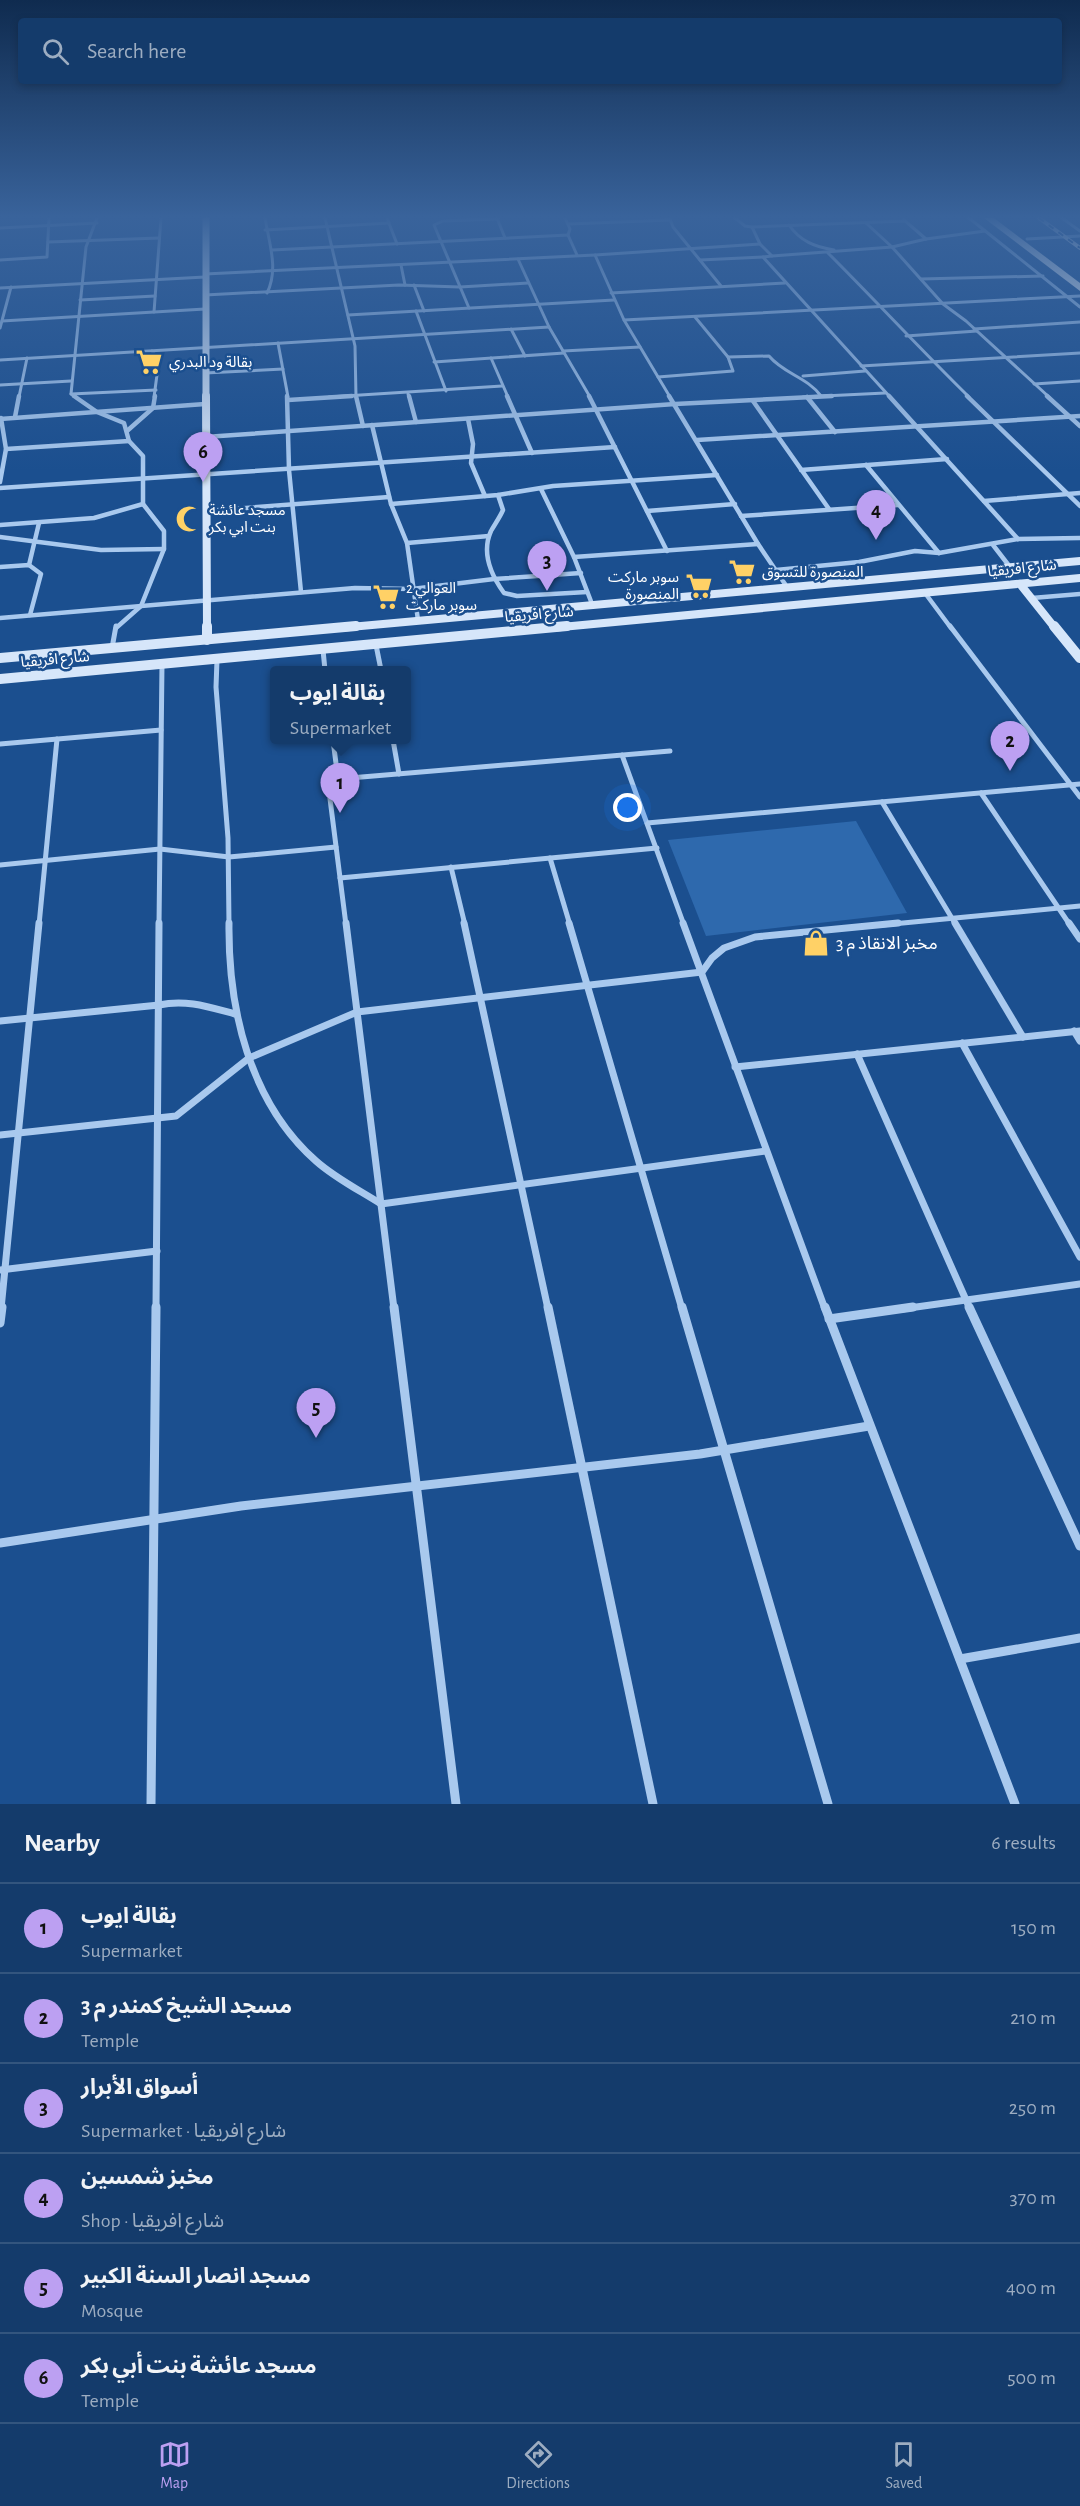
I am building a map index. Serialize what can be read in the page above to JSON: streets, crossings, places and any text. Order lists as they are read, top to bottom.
{
  "streets": {
    "street": ["شارع افريقيا"]
  },
  "places": {
    "supermarket": [
      "بقالة ود البدري",
      "المنصورة للتسوق",
      "سوبر ماركت المنصورة",
      "العوالي 2 سوبر ماركت"
    ],
    "mosque": ["مسجد عائشة بنت ابي بكر"],
    "shop": ["مخبز الانقاذ م 3"]
  },
  "page": {
    "search": "Search here",
    "pins": [
      "6",
      "4",
      "3",
      "2",
      "1",
      "5"
    ],
    "popup": ["بقالة ايوب", "Supermarket"],
    "heading": ["Nearby", "6 results"],
    "list": [
      {
        "mark": "1",
        "name": "بقالة ايوب",
        "note": "Supermarket",
        "value": "150 m"
      },
      {
        "mark": "2",
        "name": "مسجد الشيخ كمندر م 3",
        "note": "Temple",
        "value": "210 m"
      },
      {
        "mark": "3",
        "name": "أسواق الأبرار",
        "note": "Supermarket · شارع افريقيا",
        "value": "250 m"
      },
      {
        "mark": "4",
        "name": "مخبز شمسين",
        "note": "Shop · شارع افريقيا",
        "value": "370 m"
      },
      {
        "mark": "5",
        "name": "مسجد انصار السنة الكبير",
        "note": "Mosque",
        "value": "400 m"
      },
      {
        "mark": "6",
        "name": "مسجد عائشة بنت أبي بكر",
        "note": "Temple",
        "value": "500 m"
      }
    ],
    "nav": ["Map", "Directions", "Saved"]
  }
}
